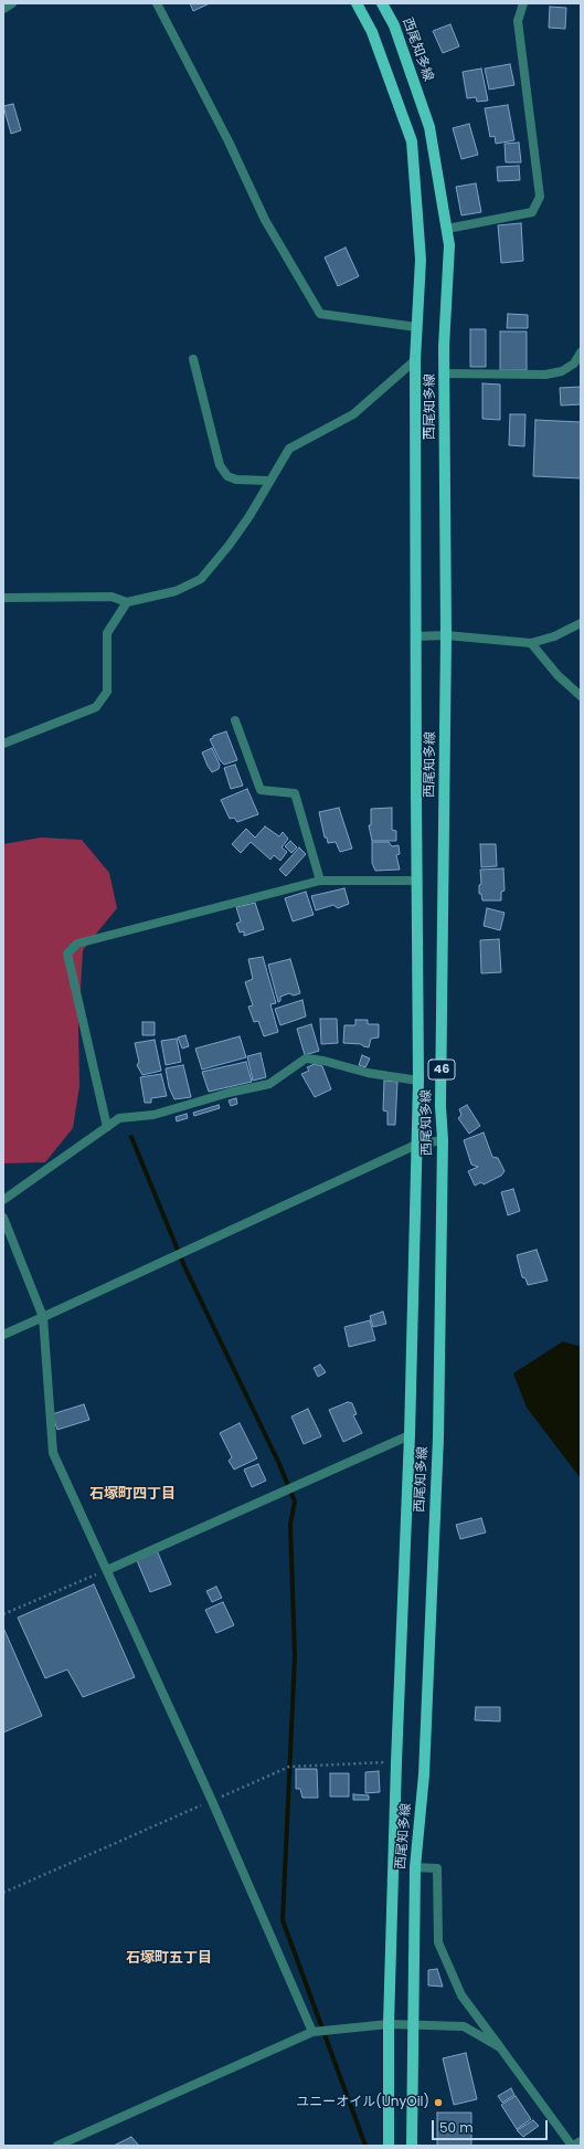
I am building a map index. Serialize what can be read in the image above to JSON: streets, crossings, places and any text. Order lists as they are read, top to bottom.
{
  "streets": {
    "main road": ["西尾知多線", "46"]
  },
  "districts": ["石塚町四丁目", "石塚町五丁目"],
  "places": ["ユニーオイル(UnyOil)"],
  "scale_bar": "50 m"
}
